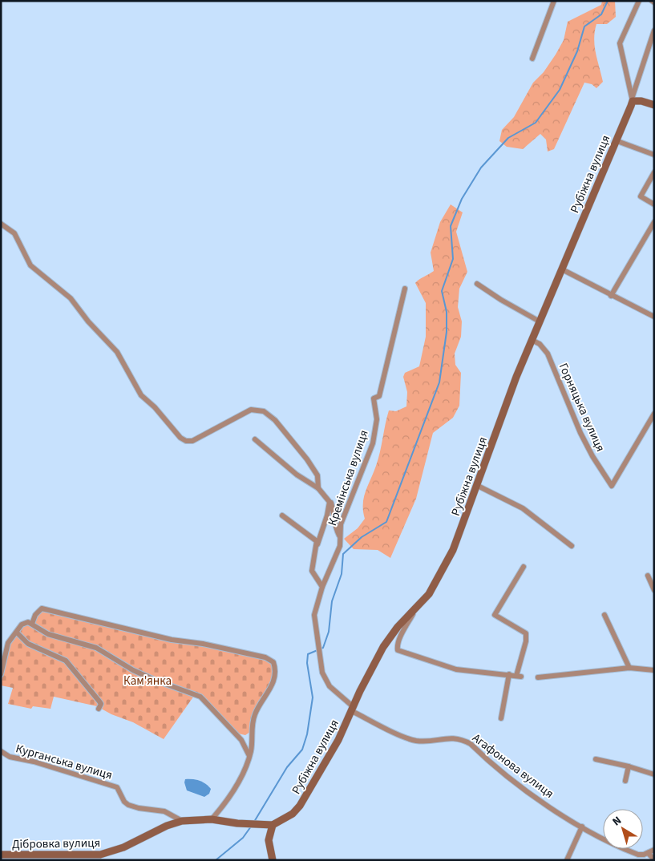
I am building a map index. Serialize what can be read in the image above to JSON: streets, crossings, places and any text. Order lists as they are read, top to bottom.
{
  "streets": {
    "street": [
      "Рубіжна вулиця",
      "Горняцька вулиця",
      "Кремінська вулиця",
      "Курганська вулиця",
      "Агафонова вулиця",
      "Дібровка вулиця"
    ]
  },
  "crossings": [
    ["Рубіжна вулиця", "Горняцька вулиця"],
    ["Рубіжна вулиця", "Кремінська вулиця"],
    ["Рубіжна вулиця", "Агафонова вулиця"],
    ["Рубіжна вулиця", "Дібровка вулиця"],
    ["Кремінська вулиця", "Агафонова вулиця"],
    ["Курганська вулиця", "Дібровка вулиця"]
  ],
  "parks": ["Кам'янка"],
  "north": "top left"
}
